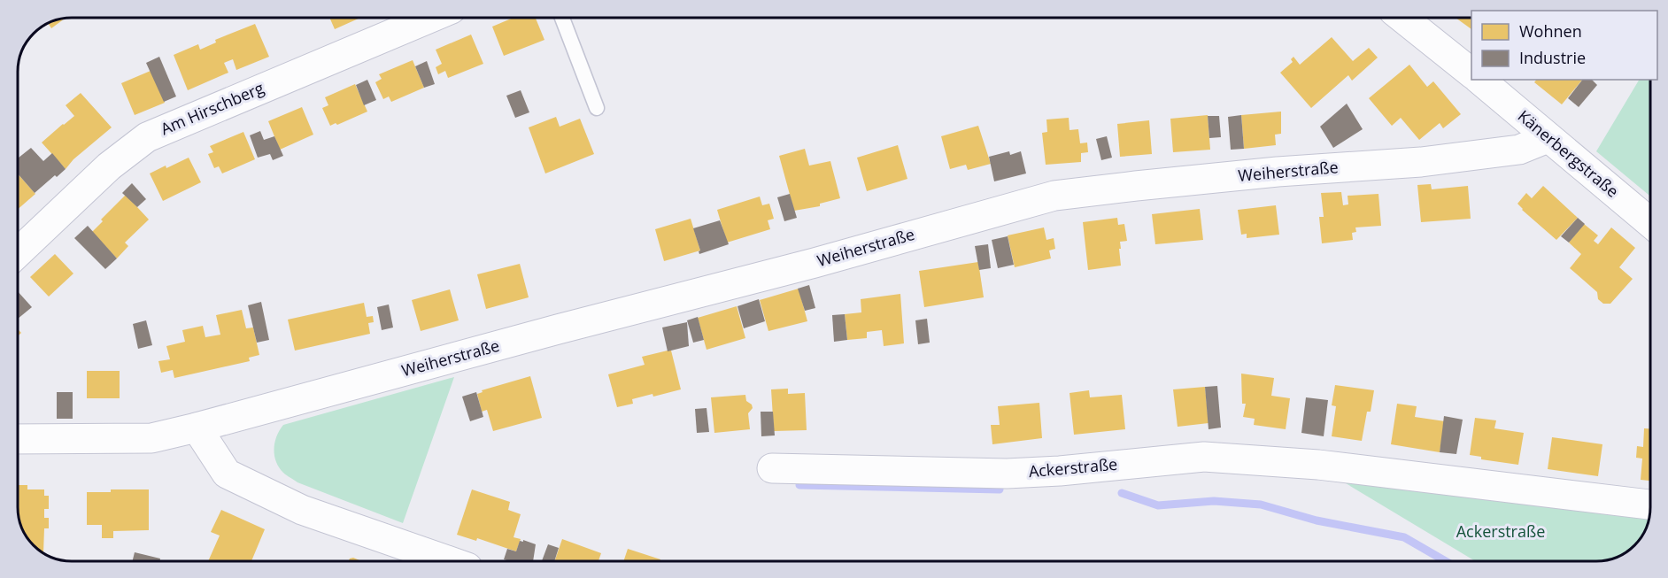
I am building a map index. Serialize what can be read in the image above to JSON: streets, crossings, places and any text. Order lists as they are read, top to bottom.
{
  "streets": {
    "street": [
      "Am Hirschberg",
      "Känerbergstraße",
      "Weiherstraße",
      "Ackerstraße"
    ]
  },
  "crossings": [
    ["Känerbergstraße", "Weiherstraße"]
  ],
  "parks": ["Ackerstraße"],
  "legend": ["Wohnen", "Industrie"]
}
